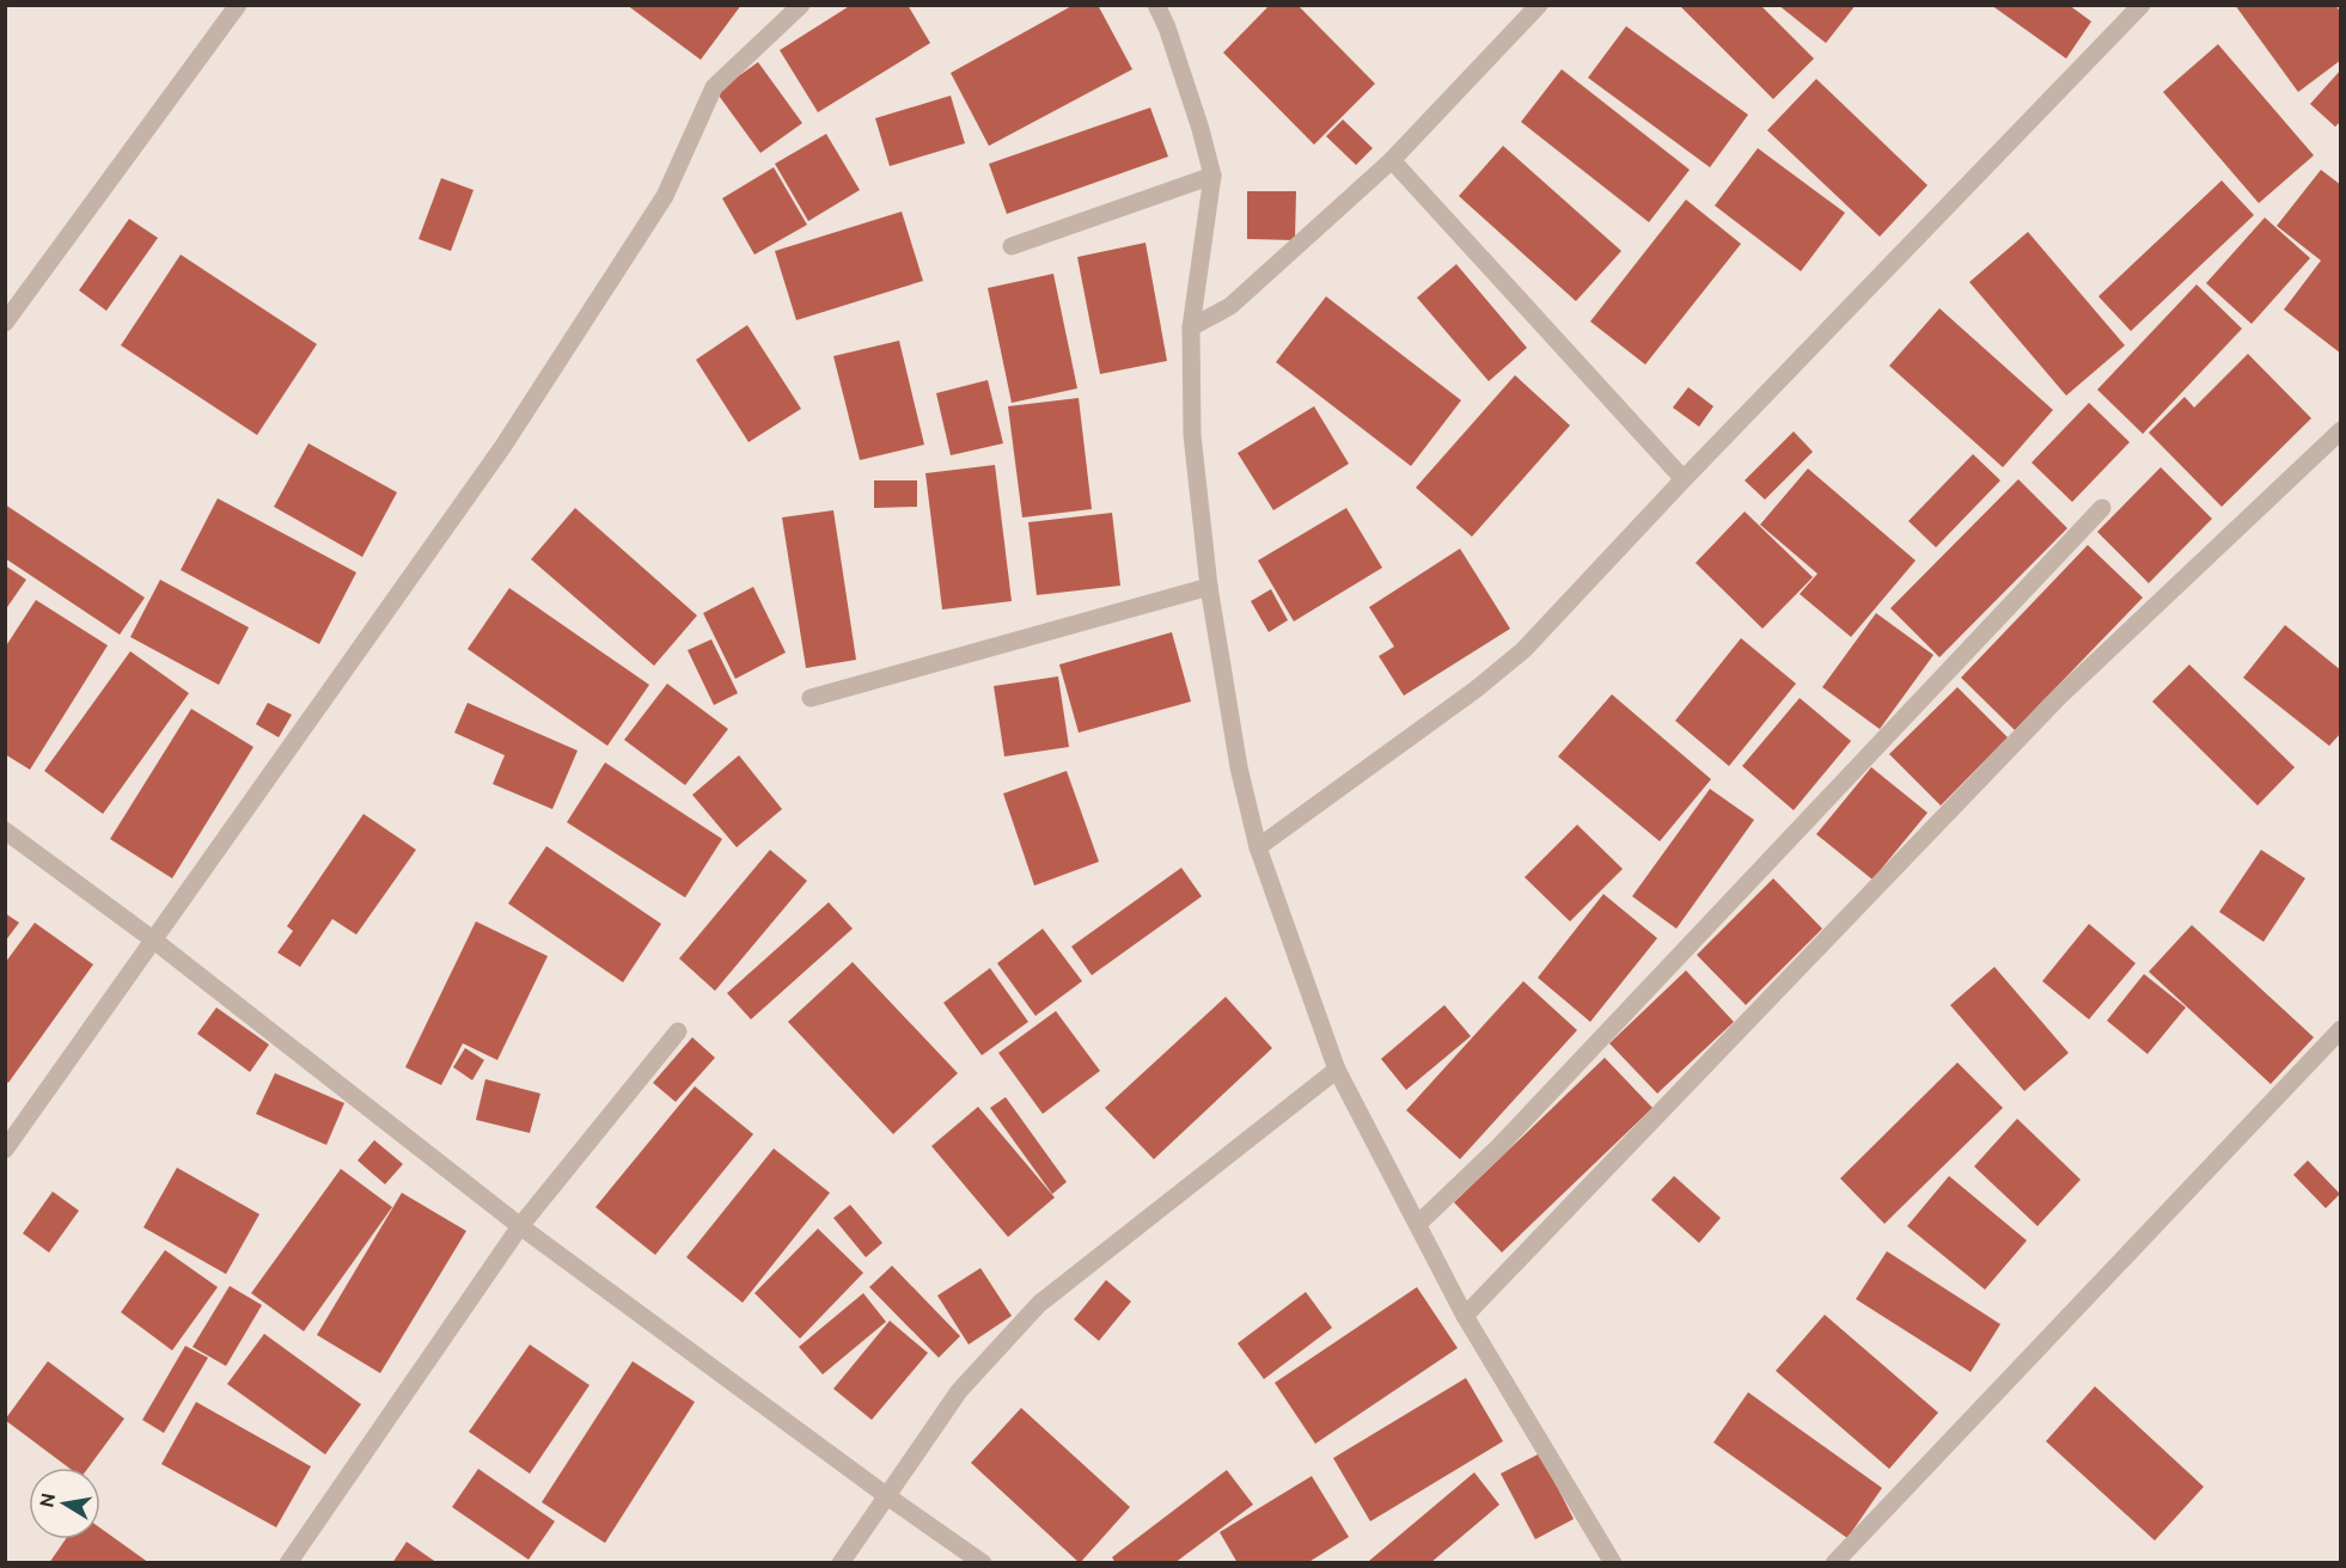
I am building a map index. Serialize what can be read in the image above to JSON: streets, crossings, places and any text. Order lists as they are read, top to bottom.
{
  "north": "left"
}
